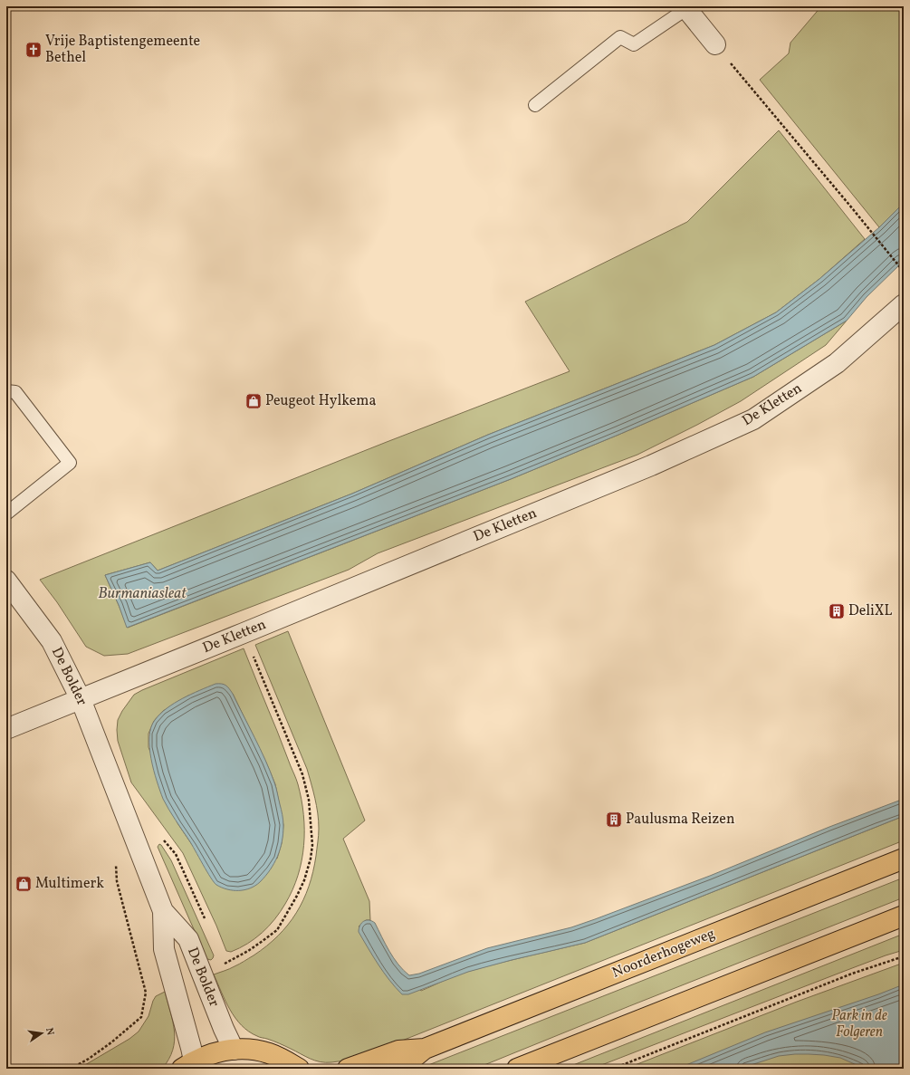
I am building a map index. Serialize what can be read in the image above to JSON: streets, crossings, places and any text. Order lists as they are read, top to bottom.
{
  "streets": {
    "main road": ["Noorderhogeweg"],
    "street": ["De Kletten", "De Bolder"]
  },
  "crossings": [
    ["De Kletten", "De Bolder"]
  ],
  "water": ["Burmaniasleat"],
  "parks": ["Park in de Folgeren"],
  "places": {
    "church": ["Vrije Baptistengemeente Bethel"],
    "shop": ["Peugeot Hylkema", "Multimerk"],
    "building": ["DeliXL", "Paulusma Reizen"]
  },
  "north": "right"
}
